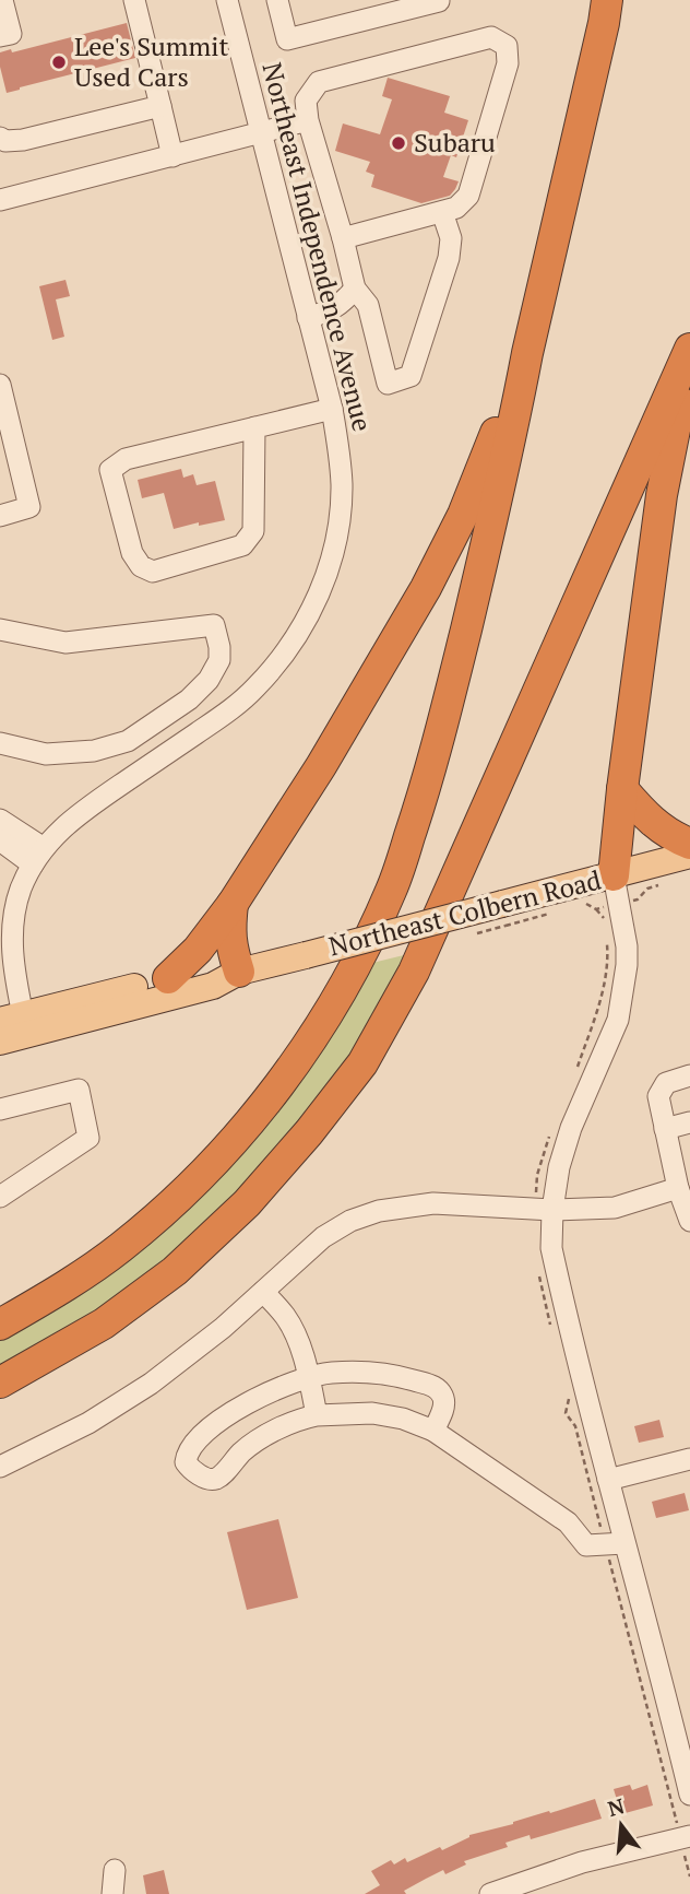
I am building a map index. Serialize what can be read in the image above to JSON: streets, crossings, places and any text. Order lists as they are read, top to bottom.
{
  "streets": {
    "main road": ["Northeast Colbern Road"],
    "street": ["Northeast Independence Avenue"]
  },
  "crossings": [
    ["Northeast Independence Avenue", "Northeast Colbern Road"]
  ],
  "places": ["Lee's Summit Used Cars", "Subaru"],
  "north": "top"
}
